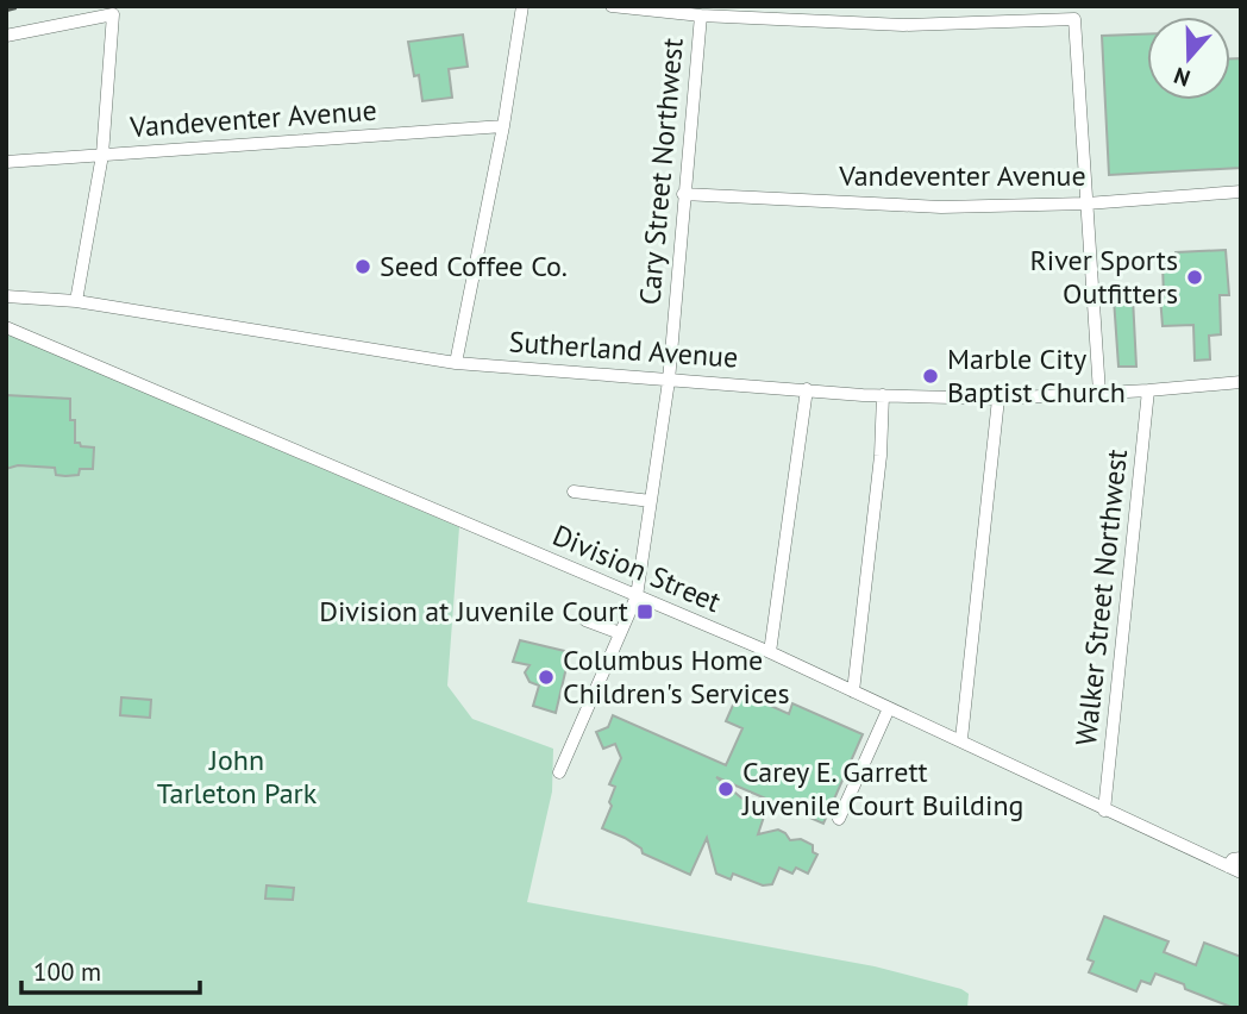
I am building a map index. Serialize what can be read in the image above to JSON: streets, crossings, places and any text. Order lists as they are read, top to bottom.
{
  "streets": {
    "street": [
      "Vandeventer Avenue",
      "Cary Street Northwest",
      "Sutherland Avenue",
      "Division Street",
      "Walker Street Northwest"
    ]
  },
  "crossings": [
    ["Vandeventer Avenue", "Cary Street Northwest"],
    ["Cary Street Northwest", "Sutherland Avenue"],
    ["Cary Street Northwest", "Division Street"],
    ["Sutherland Avenue", "Walker Street Northwest"],
    ["Division Street", "Walker Street Northwest"]
  ],
  "parks": ["John Tarleton Park"],
  "places": {
    "other": [
      "Seed Coffee Co.",
      "River Sports Outfitters",
      "Marble City Baptist Church",
      "Columbus Home Children's Services",
      "Carey E. Garrett Juvenile Court Building"
    ],
    "transit": ["Division at Juvenile Court"]
  },
  "scale_bar": "100 m",
  "north": "bottom"
}
